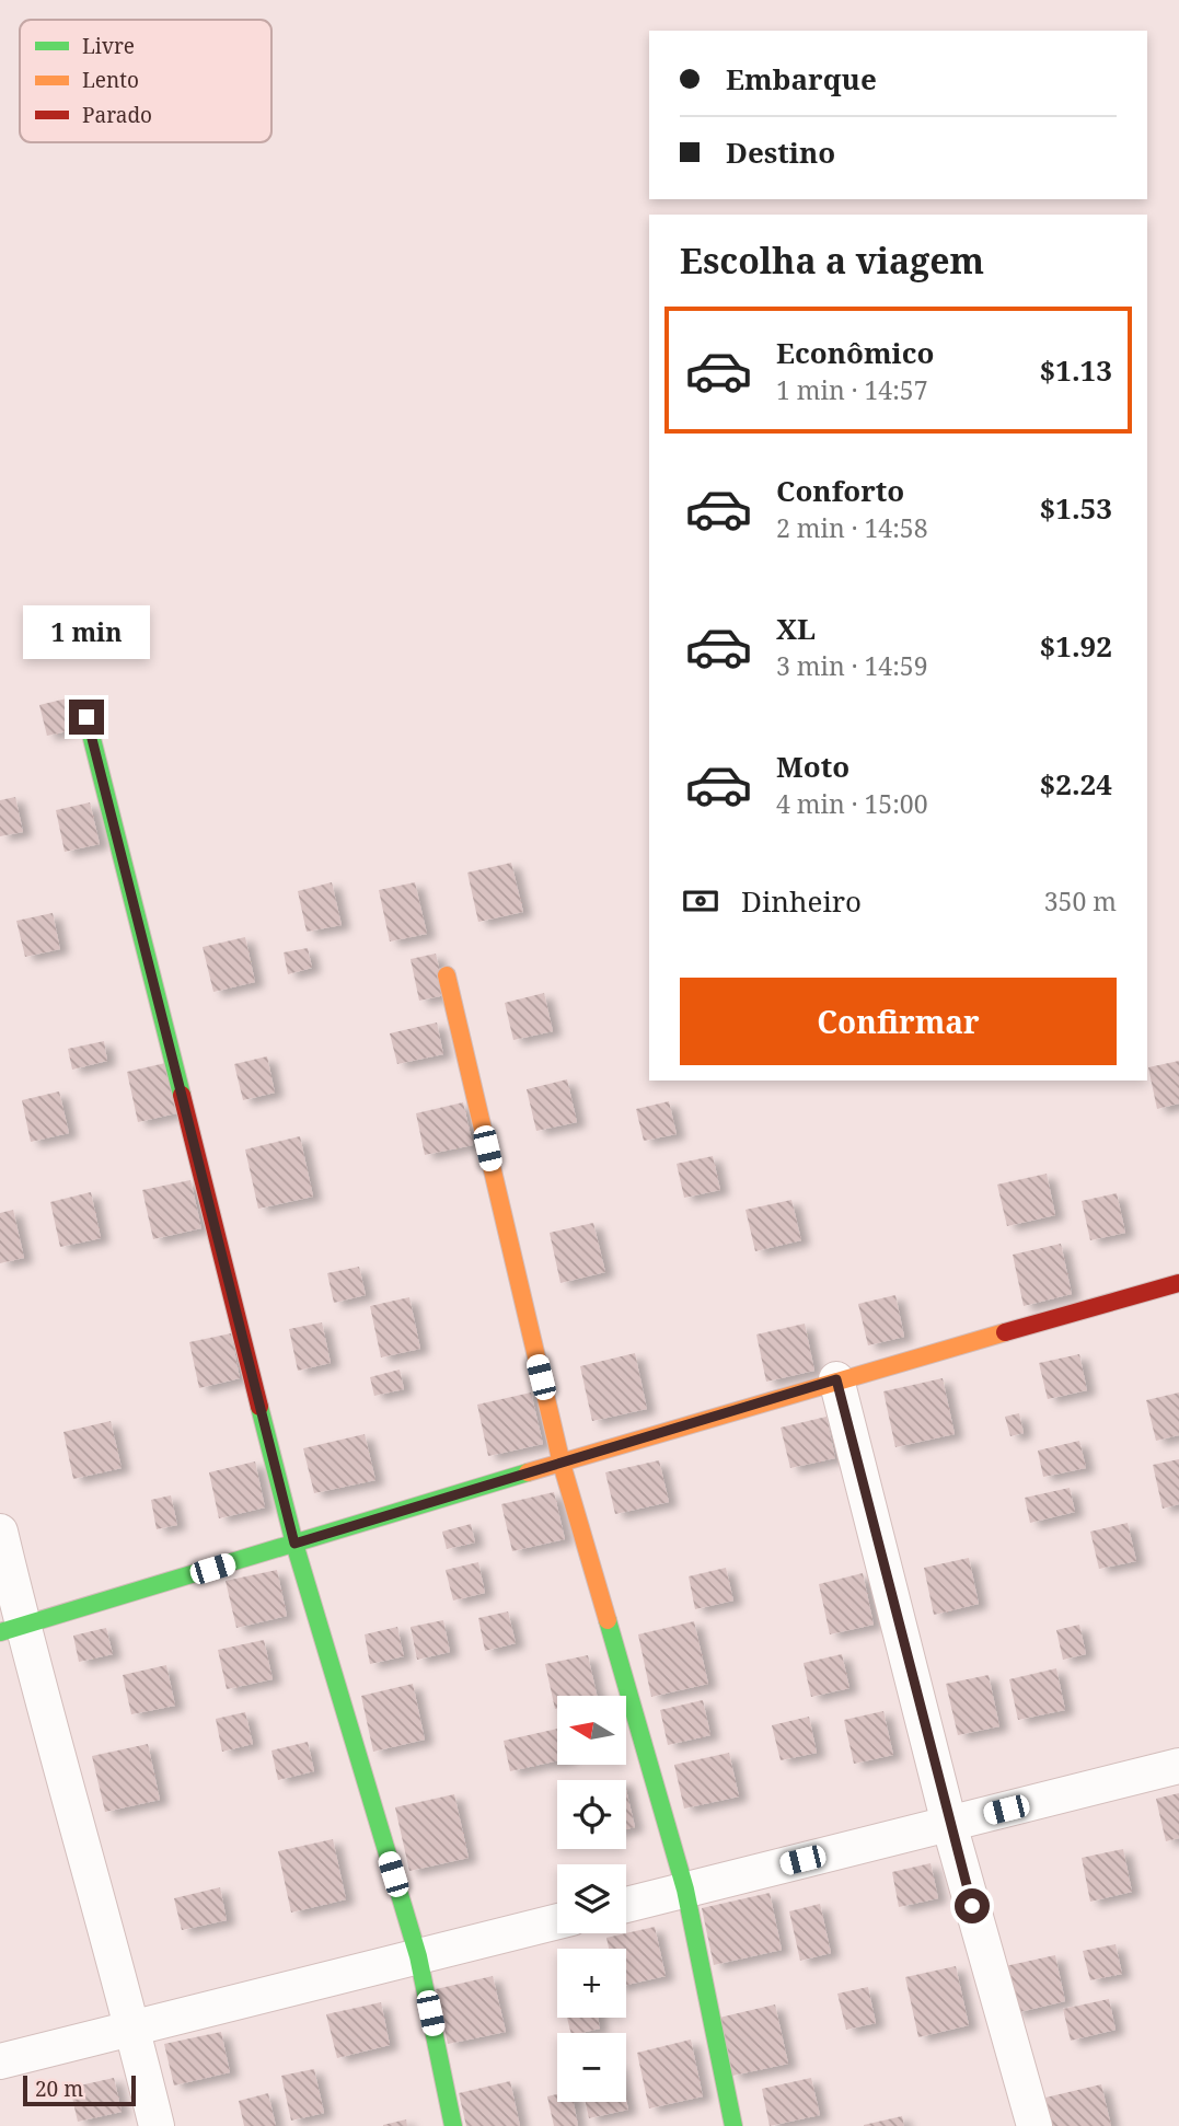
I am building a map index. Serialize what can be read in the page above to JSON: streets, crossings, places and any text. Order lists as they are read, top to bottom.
{
  "legend": ["Livre", "Lento", "Parado"],
  "scale_bar": "20 m",
  "north": "left",
  "page": {
    "banner": ["Embarque", "Destino"],
    "heading": "Escolha a viagem",
    "list": [
      {
        "name": "Econômico",
        "note": "1 min · 14:57",
        "value": "$1.13"
      },
      {
        "name": "Conforto",
        "note": "2 min · 14:58",
        "value": "$1.53"
      },
      {
        "name": "XL",
        "note": "3 min · 14:59",
        "value": "$1.92"
      },
      {
        "name": "Moto",
        "note": "4 min · 15:00",
        "value": "$2.24"
      }
    ],
    "bubble": "1 min",
    "pay": ["Dinheiro", "350 m"],
    "buttons": "Confirmar",
    "map_buttons": ["+", "−"],
    "scale": "20 m"
  }
}
